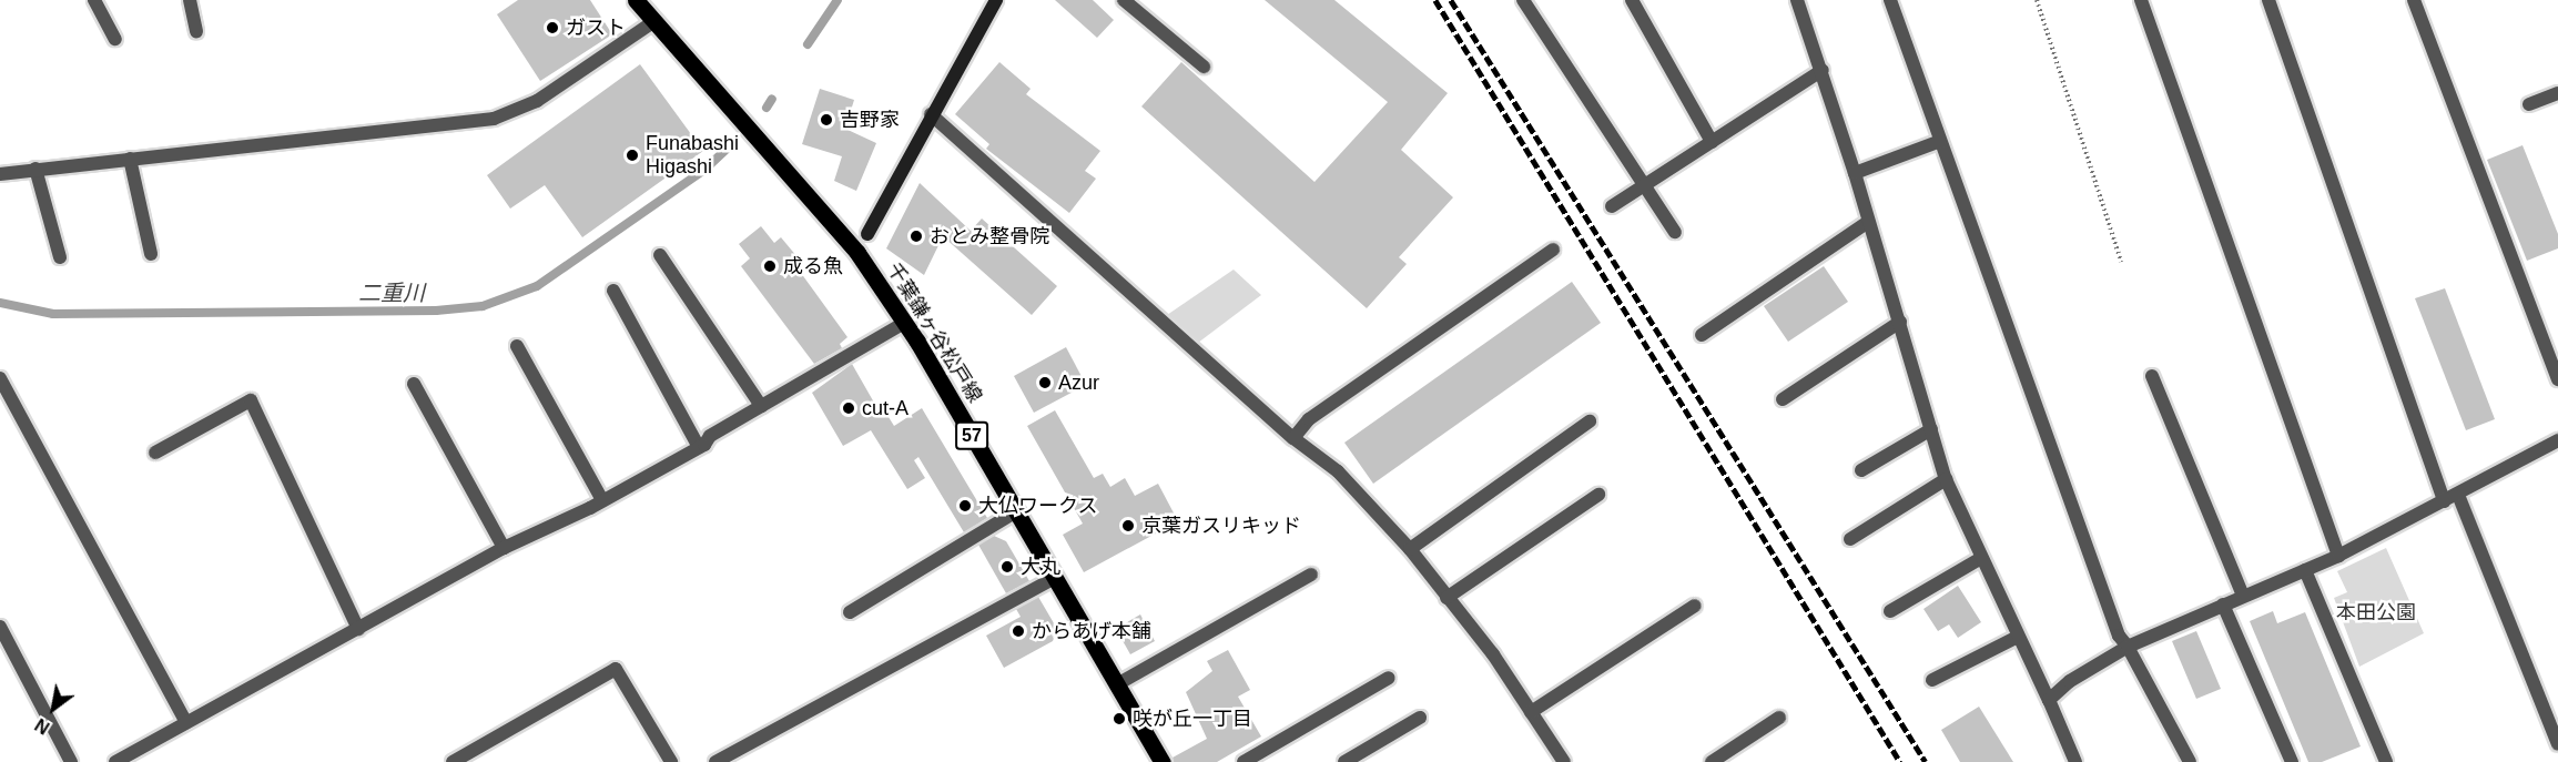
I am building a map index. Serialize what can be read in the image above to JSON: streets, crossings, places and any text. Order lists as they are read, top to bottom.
{
  "streets": {
    "main road": ["千葉鎌ヶ谷松戸線", "57"]
  },
  "water": ["二重川"],
  "parks": ["本田公園"],
  "places": [
    "ガスト",
    "吉野家",
    "Funabashi Higashi",
    "おとみ整骨院",
    "成る魚",
    "Azur",
    "cut-A",
    "大仏ワークス",
    "京葉ガスリキッド",
    "大丸",
    "からあげ本舗",
    "咲が丘一丁目"
  ],
  "north": "bottom left"
}
